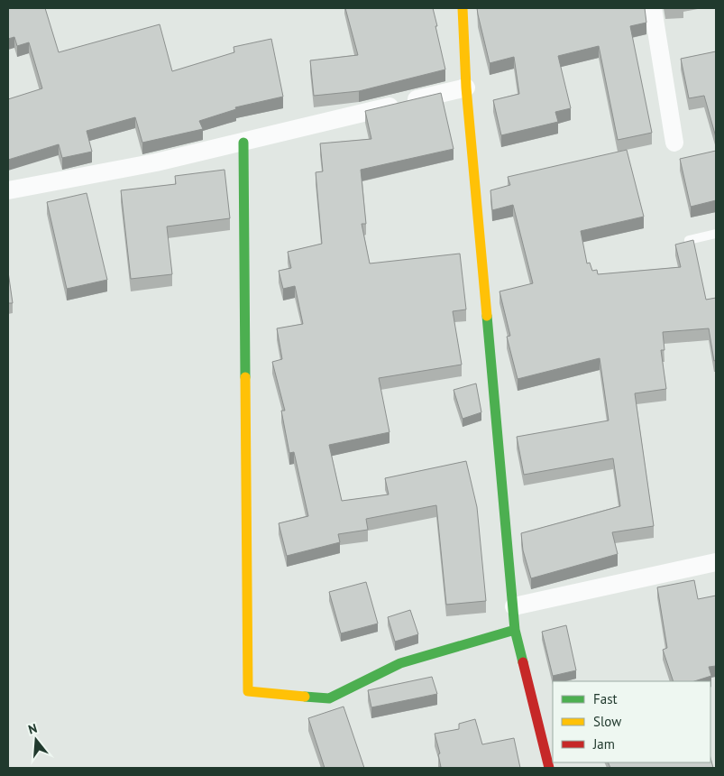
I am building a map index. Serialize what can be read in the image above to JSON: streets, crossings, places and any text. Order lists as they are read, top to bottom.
{
  "legend": ["Fast", "Slow", "Jam"],
  "north": "top"
}
